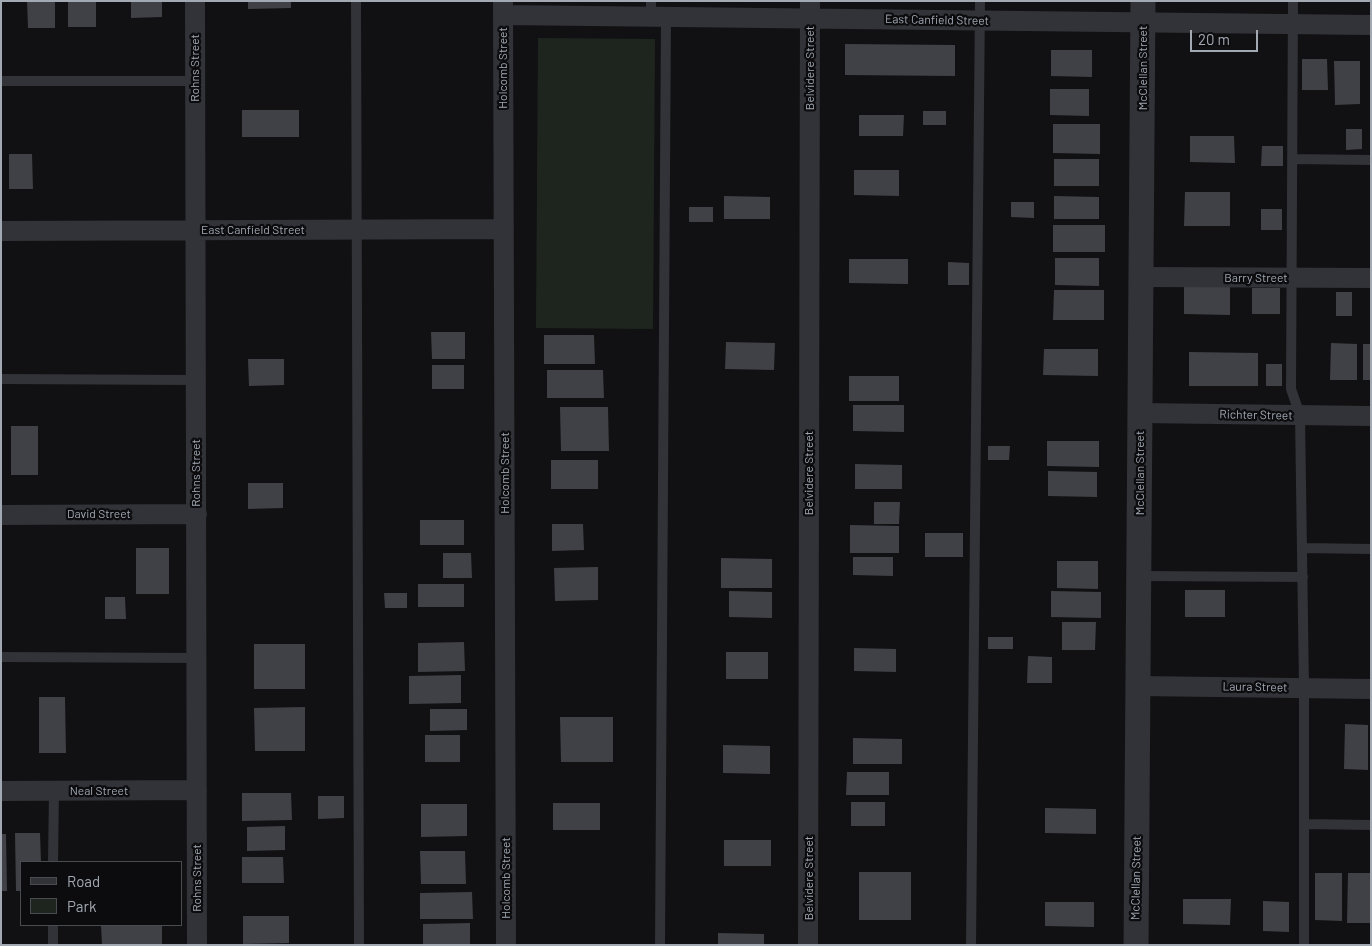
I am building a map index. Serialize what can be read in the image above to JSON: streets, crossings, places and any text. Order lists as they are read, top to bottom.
{
  "streets": {
    "street": [
      "East Canfield Street",
      "Rohns Street",
      "Holcomb Street",
      "Belvidere Street",
      "McClellan Street",
      "Barry Street",
      "Richter Street",
      "David Street",
      "Laura Street",
      "Neal Street"
    ]
  },
  "crossings": [
    ["East Canfield Street", "Rohns Street"],
    ["East Canfield Street", "Holcomb Street"],
    ["East Canfield Street", "Belvidere Street"],
    ["East Canfield Street", "McClellan Street"],
    ["Rohns Street", "David Street"],
    ["Rohns Street", "Neal Street"],
    ["McClellan Street", "Barry Street"],
    ["McClellan Street", "Richter Street"],
    ["McClellan Street", "Laura Street"]
  ],
  "legend": ["Road", "Park"],
  "scale_bar": "20 m"
}
